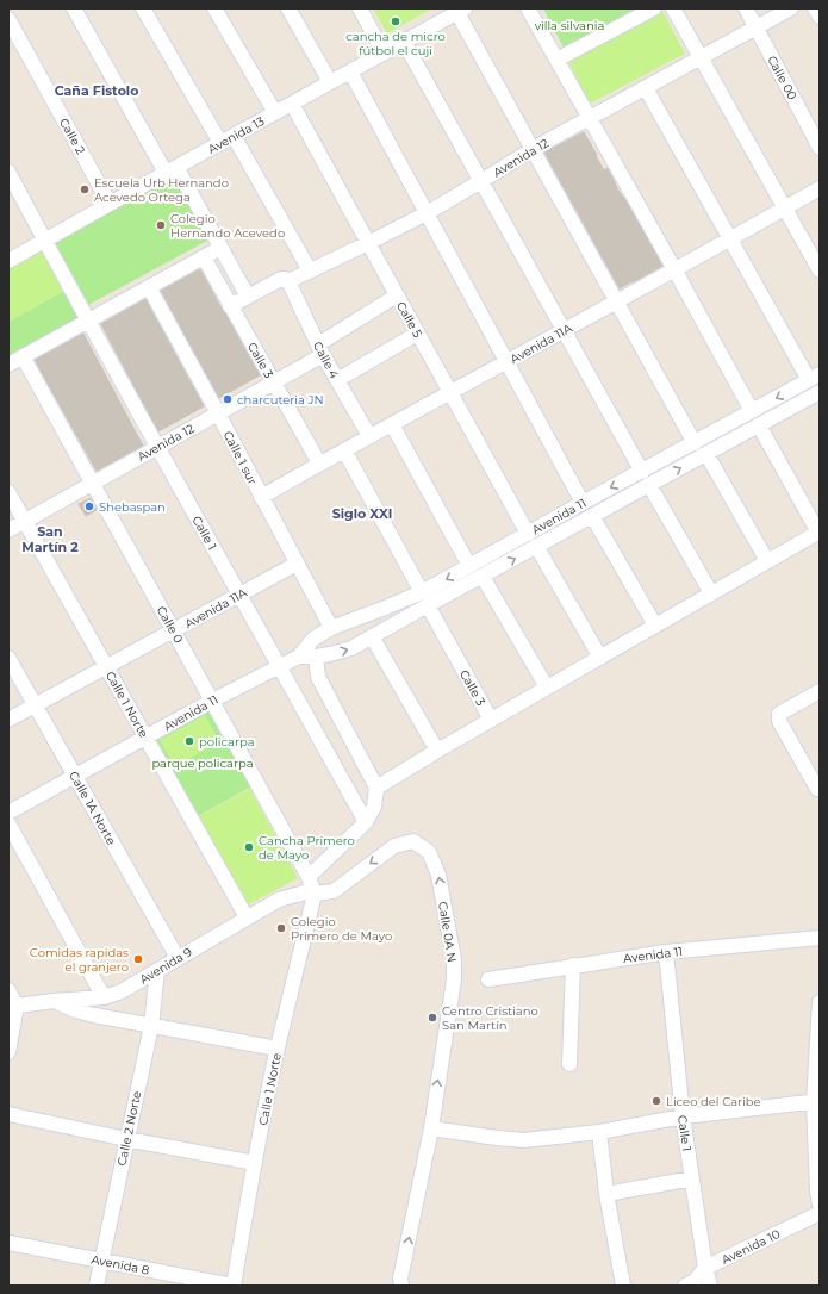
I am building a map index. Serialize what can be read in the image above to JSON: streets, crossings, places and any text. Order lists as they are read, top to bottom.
{
  "streets": {
    "street": [
      "Calle 00",
      "Avenida 13",
      "Calle 2",
      "Avenida 12",
      "Calle 5",
      "Avenida 11A",
      "Calle 3",
      "Calle 4",
      "Calle 1 sur",
      "Avenida 11",
      "Calle 1",
      "Calle 0",
      "Calle 1 Norte",
      "Calle 1A Norte",
      "Calle 0A N",
      "Avenida 9",
      "Calle 2 Norte",
      "Avenida 10",
      "Avenida 8"
    ]
  },
  "crossings": [
    ["Calle 00", "Avenida 12"],
    ["Avenida 13", "Calle 2"],
    ["Avenida 13", "Calle 5"],
    ["Avenida 13", "Calle 1"],
    ["Avenida 12", "Calle 5"],
    ["Avenida 12", "Calle 3"],
    ["Avenida 12", "Calle 4"],
    ["Avenida 12", "Calle 1 sur"],
    ["Avenida 12", "Calle 1"],
    ["Avenida 12", "Calle 0"],
    ["Avenida 12", "Calle 1 Norte"],
    ["Calle 5", "Avenida 11A"],
    ["Calle 5", "Avenida 11"],
    ["Avenida 11A", "Calle 3"],
    ["Avenida 11A", "Calle 4"],
    ["Avenida 11A", "Calle 1 sur"],
    ["Avenida 11A", "Calle 1"],
    ["Avenida 11A", "Calle 0"],
    ["Avenida 11A", "Calle 1 Norte"],
    ["Avenida 11A", "Calle 1A Norte"],
    ["Calle 3", "Avenida 11"],
    ["Calle 1 sur", "Avenida 11"],
    ["Avenida 11", "Calle 1"],
    ["Avenida 11", "Calle 0"],
    ["Avenida 11", "Calle 1 Norte"],
    ["Avenida 11", "Calle 1A Norte"],
    ["Calle 1", "Avenida 10"],
    ["Calle 0", "Calle 1 Norte"],
    ["Calle 0", "Calle 0A N"],
    ["Calle 0", "Avenida 9"],
    ["Calle 1 Norte", "Calle 0A N"],
    ["Calle 1 Norte", "Avenida 9"],
    ["Calle 1 Norte", "Avenida 8"],
    ["Calle 1A Norte", "Avenida 9"],
    ["Calle 0A N", "Avenida 9"],
    ["Avenida 9", "Calle 2 Norte"],
    ["Calle 2 Norte", "Avenida 8"]
  ],
  "districts": ["Caña Fistolo", "Siglo XXI", "San Martín 2"],
  "parks": ["villa silvania", "parque policarpa"],
  "places": [
    "cancha de micro fútbol el cuji",
    "Escuela Urb Hernando Acevedo Ortega",
    "Colegio Hernando Acevedo",
    "charcuteria JN",
    "Shebaspan",
    "policarpa",
    "Cancha Primero de Mayo",
    "Colegio Primero de Mayo",
    "Comidas rapidas el granjero",
    "Centro Cristiano San Martín",
    "Liceo del Caribe"
  ]
}
